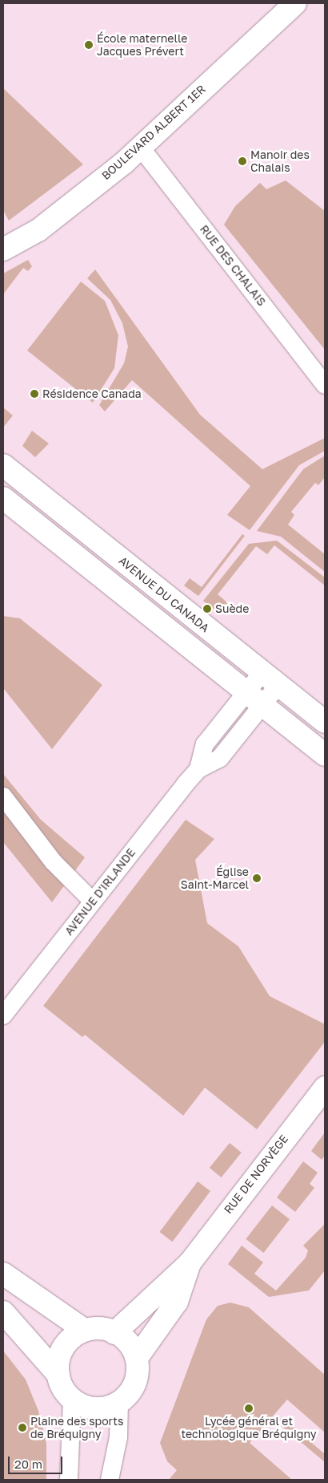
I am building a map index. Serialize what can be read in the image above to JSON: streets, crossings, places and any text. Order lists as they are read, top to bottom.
{
  "streets": {
    "street": [
      "BOULEVARD ALBERT 1ER",
      "RUE DES CHALAIS",
      "AVENUE DU CANADA",
      "AVENUE D'IRLANDE",
      "RUE DE NORVÈGE"
    ]
  },
  "crossings": [
    ["BOULEVARD ALBERT 1ER", "RUE DES CHALAIS"],
    ["AVENUE DU CANADA", "AVENUE D'IRLANDE"]
  ],
  "places": [
    "École maternelle Jacques Prévert",
    "Manoir des Chalais",
    "Résidence Canada",
    "Suède",
    "Église Saint-Marcel",
    "Lycée général et technologique Bréquigny",
    "Plaine des sports de Bréquigny"
  ],
  "scale_bar": "20 m"
}
